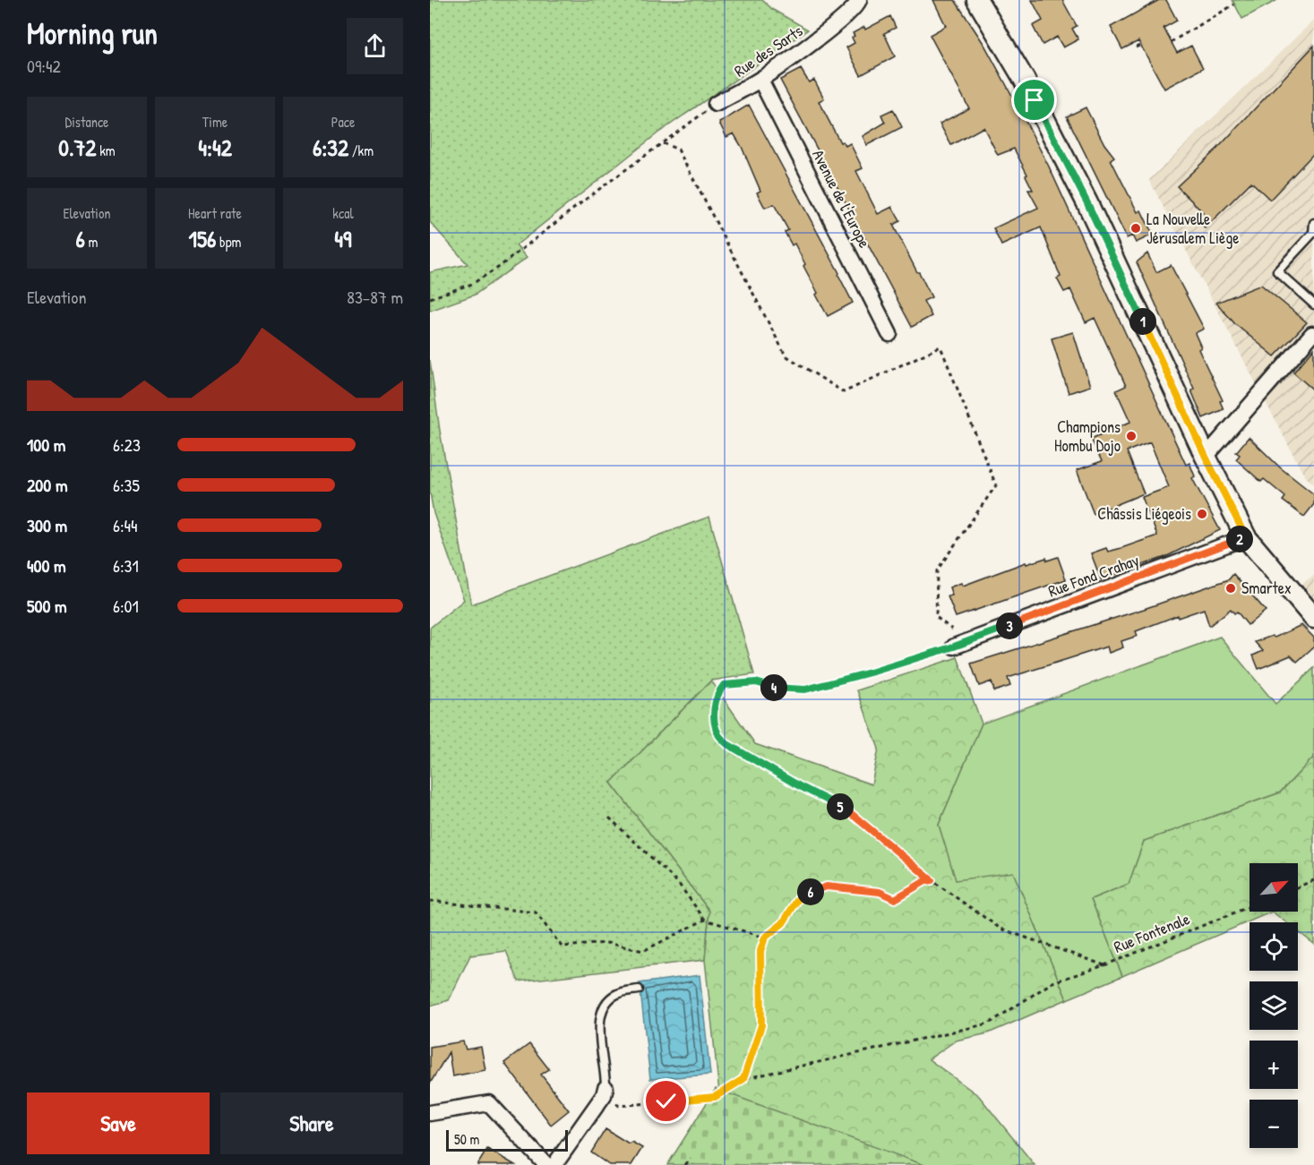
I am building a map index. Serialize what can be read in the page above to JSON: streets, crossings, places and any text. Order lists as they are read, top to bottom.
{
  "streets": {
    "street": ["Rue des Sarts", "Avenue de l'Europe", "Rue Fond Crahay"],
    "path": ["Rue Fontenale"]
  },
  "crossings": [
    ["Rue des Sarts", "Avenue de l'Europe"]
  ],
  "places": [
    "La Nouvelle Jérusalem Liège",
    "Champions Hombu Dojo",
    "Châssis Liégeois",
    "Smartex"
  ],
  "scale_bar": "50 m",
  "north": "top right",
  "page": {
    "heading": ["Morning run", "09:42"],
    "stats": [
      ["Distance", "0.72 km"],
      ["Time", "4:42"],
      ["Pace", "6:32 /km"],
      ["Elevation", "6 m"],
      ["Heart rate", "156 bpm"],
      ["kcal", "49"]
    ],
    "chart": ["Elevation", "83–87 m"],
    "pins": [
      "1",
      "2",
      "3",
      "4",
      "5",
      "6"
    ],
    "list": [
      {
        "name": "100 m",
        "note": "6:23"
      },
      {
        "name": "200 m",
        "note": "6:35"
      },
      {
        "name": "300 m",
        "note": "6:44"
      },
      {
        "name": "400 m",
        "note": "6:31"
      },
      {
        "name": "500 m",
        "note": "6:01"
      }
    ],
    "map_buttons": ["+", "−"],
    "buttons": ["Save", "Share"],
    "scale": "50 m"
  }
}
